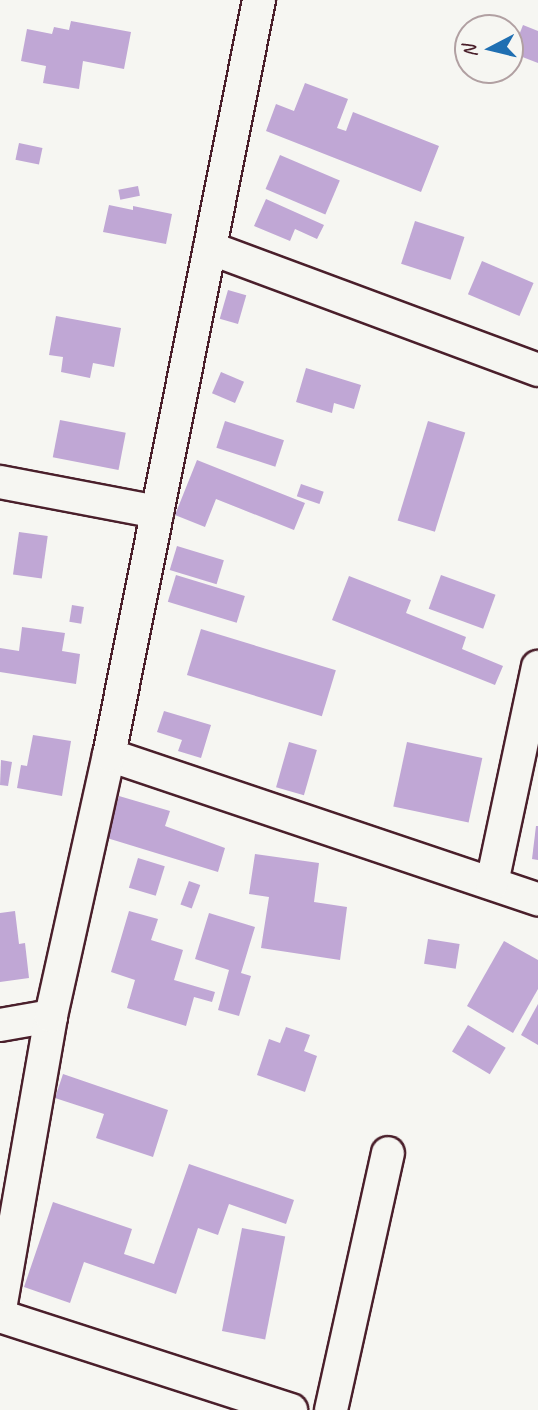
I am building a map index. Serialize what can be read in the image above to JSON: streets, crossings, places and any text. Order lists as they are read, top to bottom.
{
  "north": "left"
}
